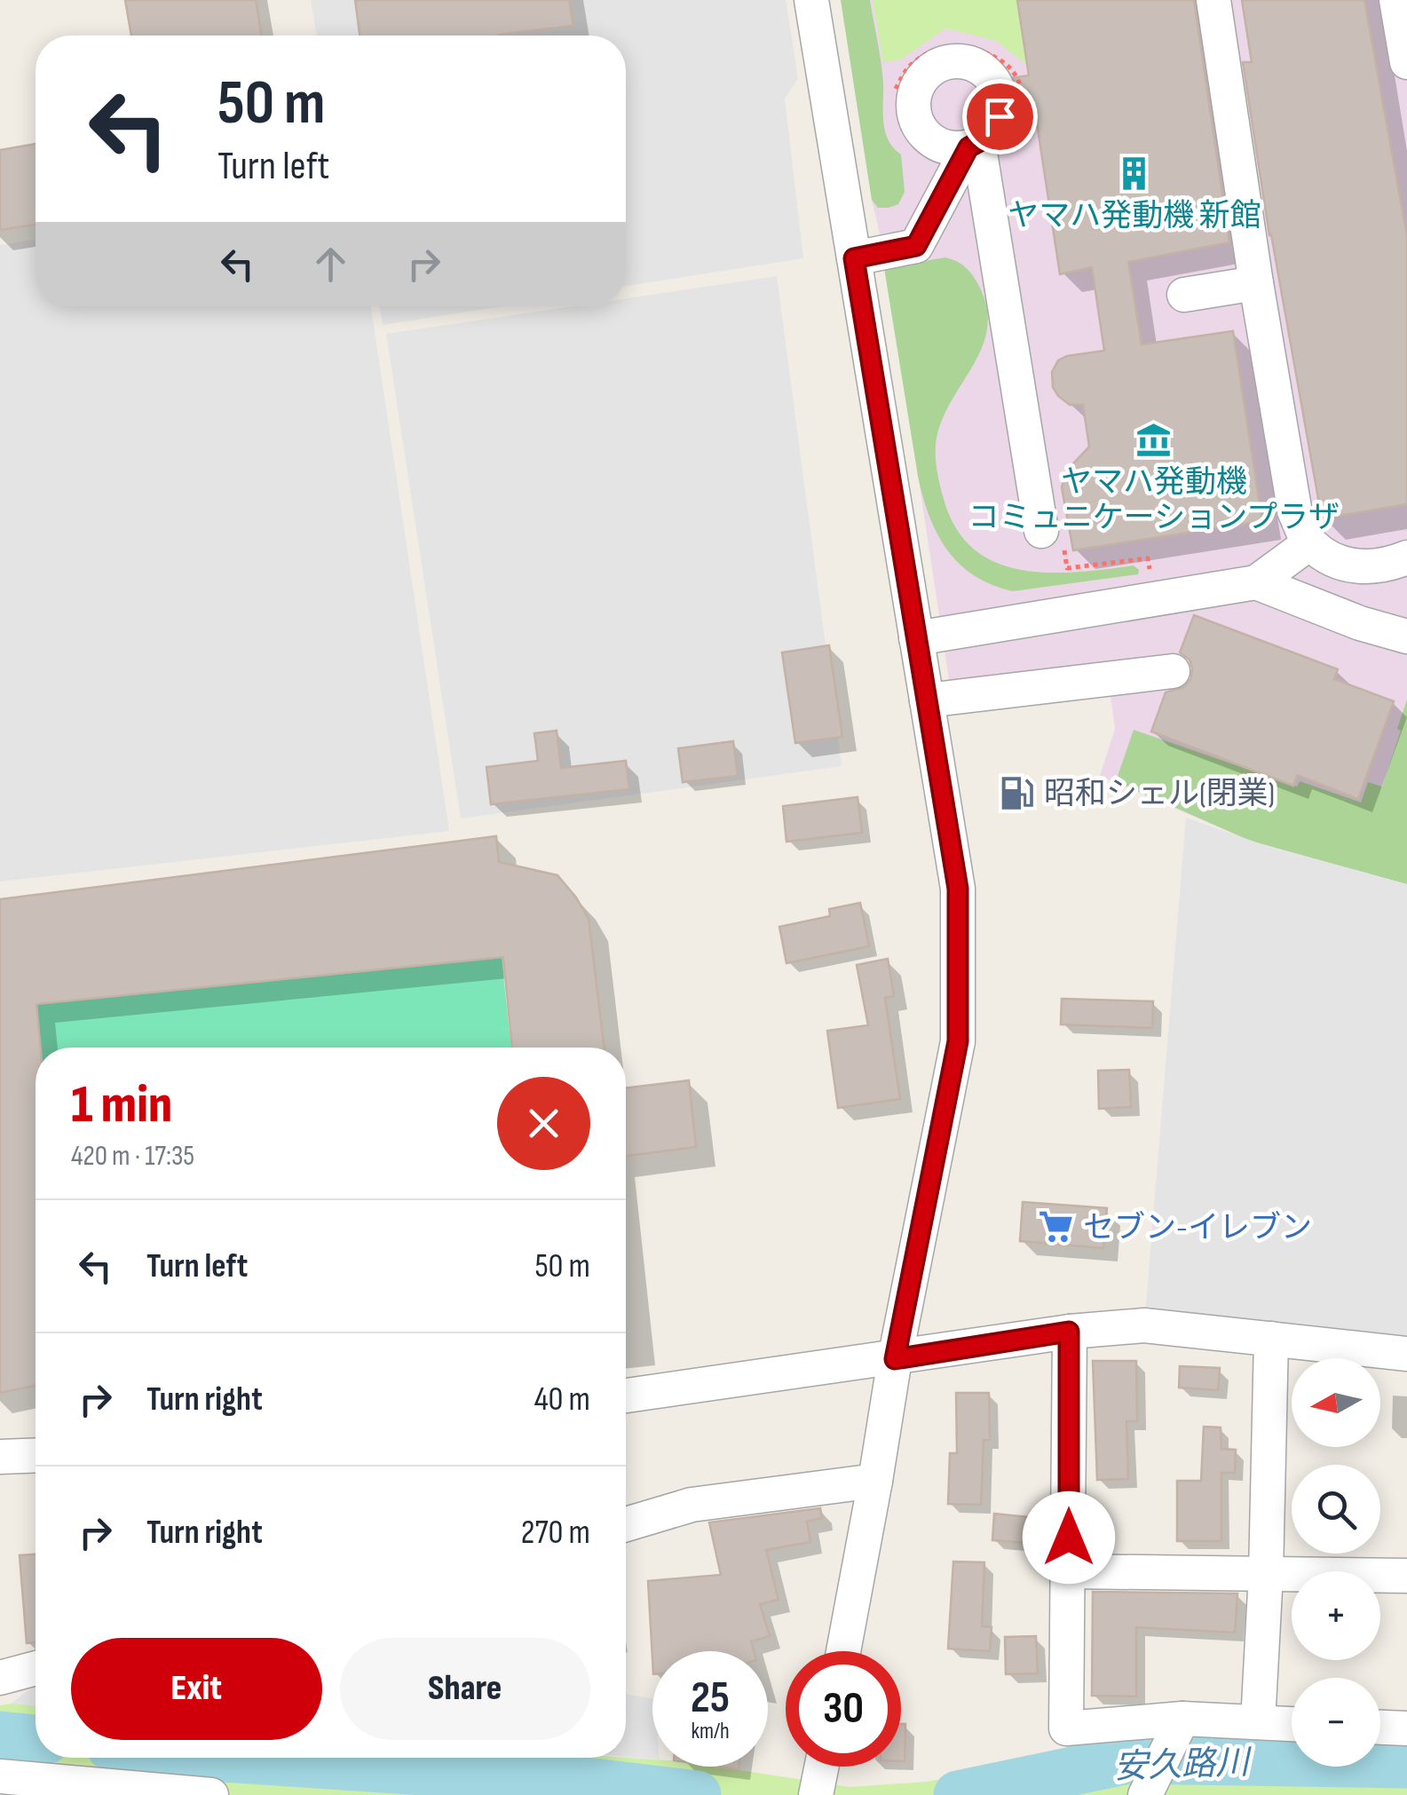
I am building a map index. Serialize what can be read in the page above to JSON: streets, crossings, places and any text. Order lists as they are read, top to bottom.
{
  "water": ["安久路川"],
  "places": {
    "building": ["ヤマハ発動機 新館"],
    "museum": ["ヤマハ発動機 コミュニケーションプラザ"],
    "fuel station": ["昭和シェル(閉業)"],
    "supermarket": ["セブン-イレブン"]
  },
  "north": "left",
  "page": {
    "turn": ["50 m", "Turn left"],
    "heading": ["1 min", "420 m · 17:35"],
    "list": [
      {
        "name": "Turn left",
        "value": "50 m"
      },
      {
        "name": "Turn right",
        "value": "40 m"
      },
      {
        "name": "Turn right",
        "value": "270 m"
      }
    ],
    "map_buttons": ["+", "−"],
    "buttons": ["Exit", "Share"],
    "speed": "25 km/h",
    "limit": "30"
  }
}
